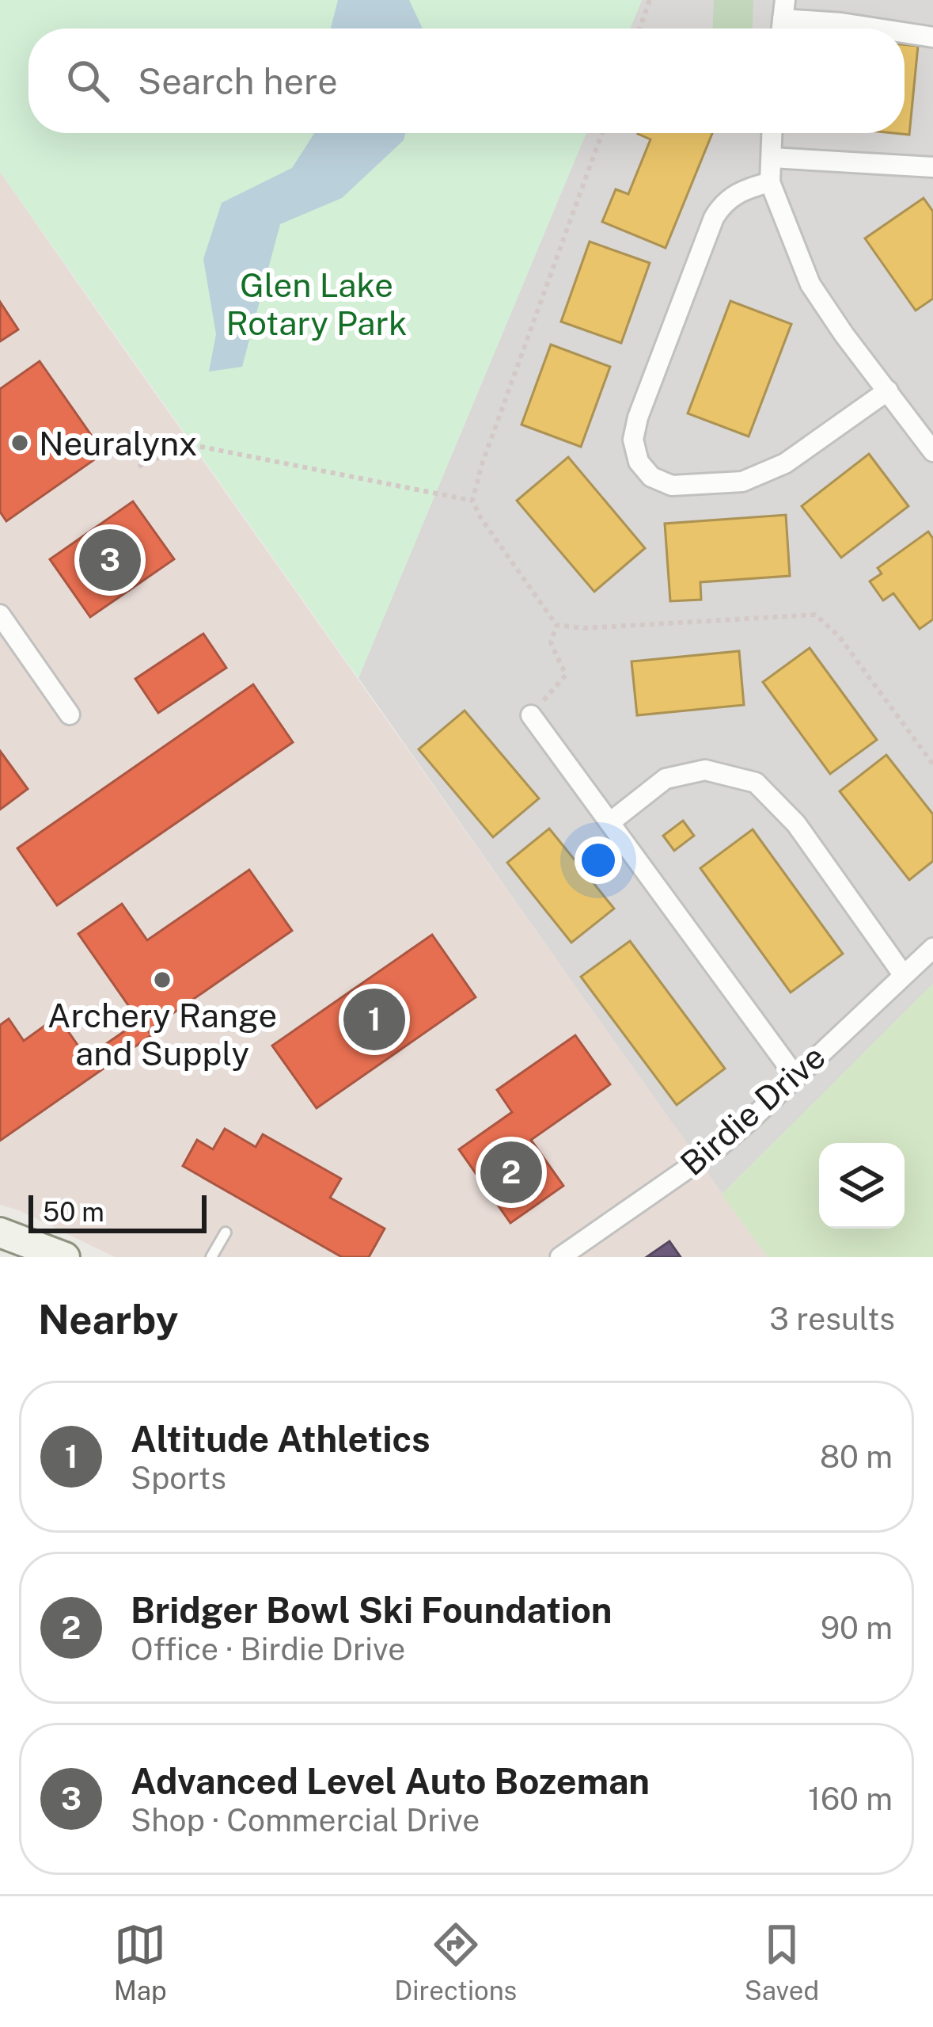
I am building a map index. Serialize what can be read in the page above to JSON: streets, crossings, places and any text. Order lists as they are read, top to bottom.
{
  "streets": {
    "street": ["Birdie Drive"]
  },
  "parks": ["Glen Lake Rotary Park"],
  "places": ["Neuralynx", "Archery Range and Supply"],
  "scale_bar": "50 m",
  "page": {
    "search": "Search here",
    "pins": ["3", "1", "2"],
    "scale": "50 m",
    "heading": ["Nearby", "3 results"],
    "list": [
      {
        "mark": "1",
        "name": "Altitude Athletics",
        "note": "Sports",
        "value": "80 m"
      },
      {
        "mark": "2",
        "name": "Bridger Bowl Ski Foundation",
        "note": "Office · Birdie Drive",
        "value": "90 m"
      },
      {
        "mark": "3",
        "name": "Advanced Level Auto Bozeman",
        "note": "Shop · Commercial Drive",
        "value": "160 m"
      }
    ],
    "nav": ["Map", "Directions", "Saved"]
  }
}
